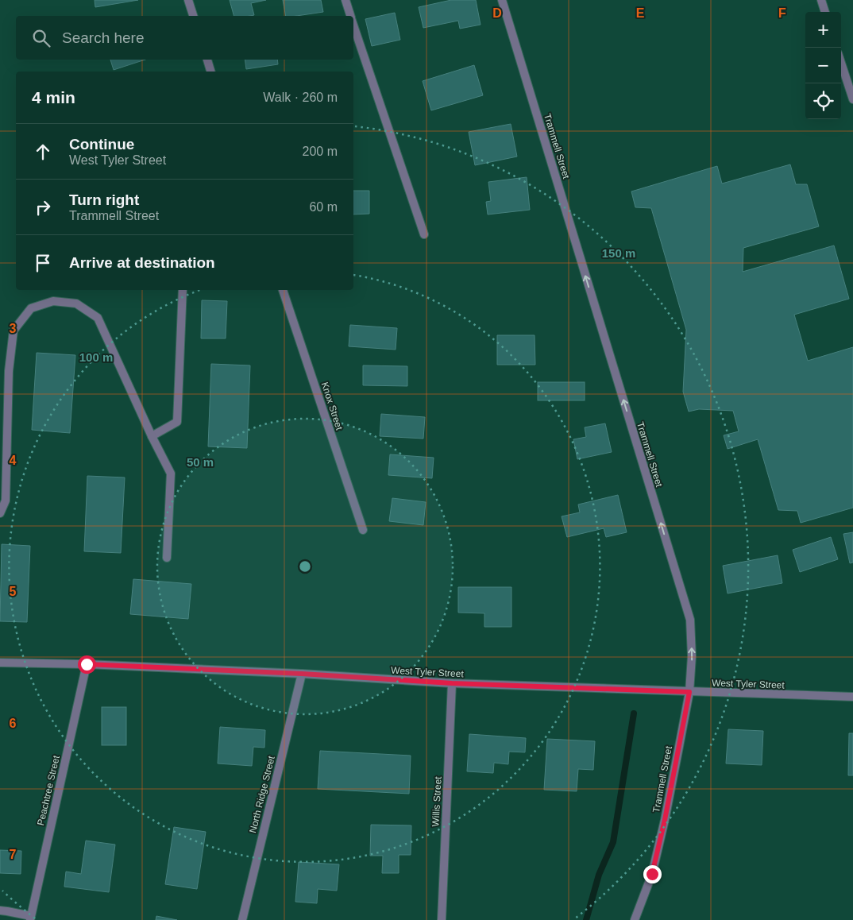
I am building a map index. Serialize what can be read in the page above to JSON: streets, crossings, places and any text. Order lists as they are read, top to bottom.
{
  "streets": {
    "street": [
      "Trammell Street",
      "Knox Street",
      "West Tyler Street",
      "Peachtree Street",
      "North Ridge Street",
      "Willis Street"
    ]
  },
  "crossings": [
    ["Trammell Street", "West Tyler Street"],
    ["West Tyler Street", "Peachtree Street"],
    ["West Tyler Street", "North Ridge Street"],
    ["West Tyler Street", "Willis Street"]
  ],
  "one_way": ["Trammell Street"],
  "page": {
    "map_buttons": ["+", "−"],
    "search": "Search here",
    "heading": ["4 min", "Walk · 260 m"],
    "list": [
      ["Continue", "West Tyler Street", "200 m"],
      ["Turn right", "Trammell Street", "60 m"],
      "Arrive at destination"
    ]
  },
  "grid": {
    "columns": ["D", "E", "F"],
    "rows": [
      "3",
      "4",
      "5",
      "6",
      "7"
    ]
  },
  "rings": ["150 m", "100 m", "50 m"]
}
